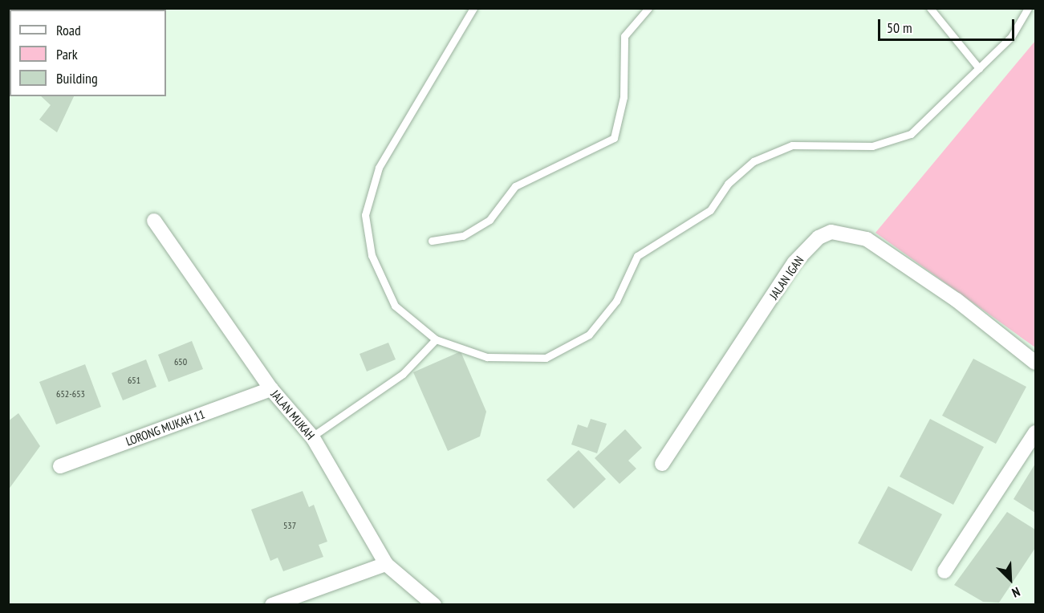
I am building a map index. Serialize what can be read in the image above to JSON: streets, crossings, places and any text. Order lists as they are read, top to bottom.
{
  "streets": {
    "street": ["JALAN IGAN", "JALAN MUKAH", "LORONG MUKAH 11"]
  },
  "crossings": [
    ["JALAN MUKAH", "LORONG MUKAH 11"]
  ],
  "house_numbers": [
    "650",
    "651",
    "652-653",
    "537"
  ],
  "legend": ["Road", "Park", "Building"],
  "scale_bar": "50 m",
  "north": "bottom right"
}
